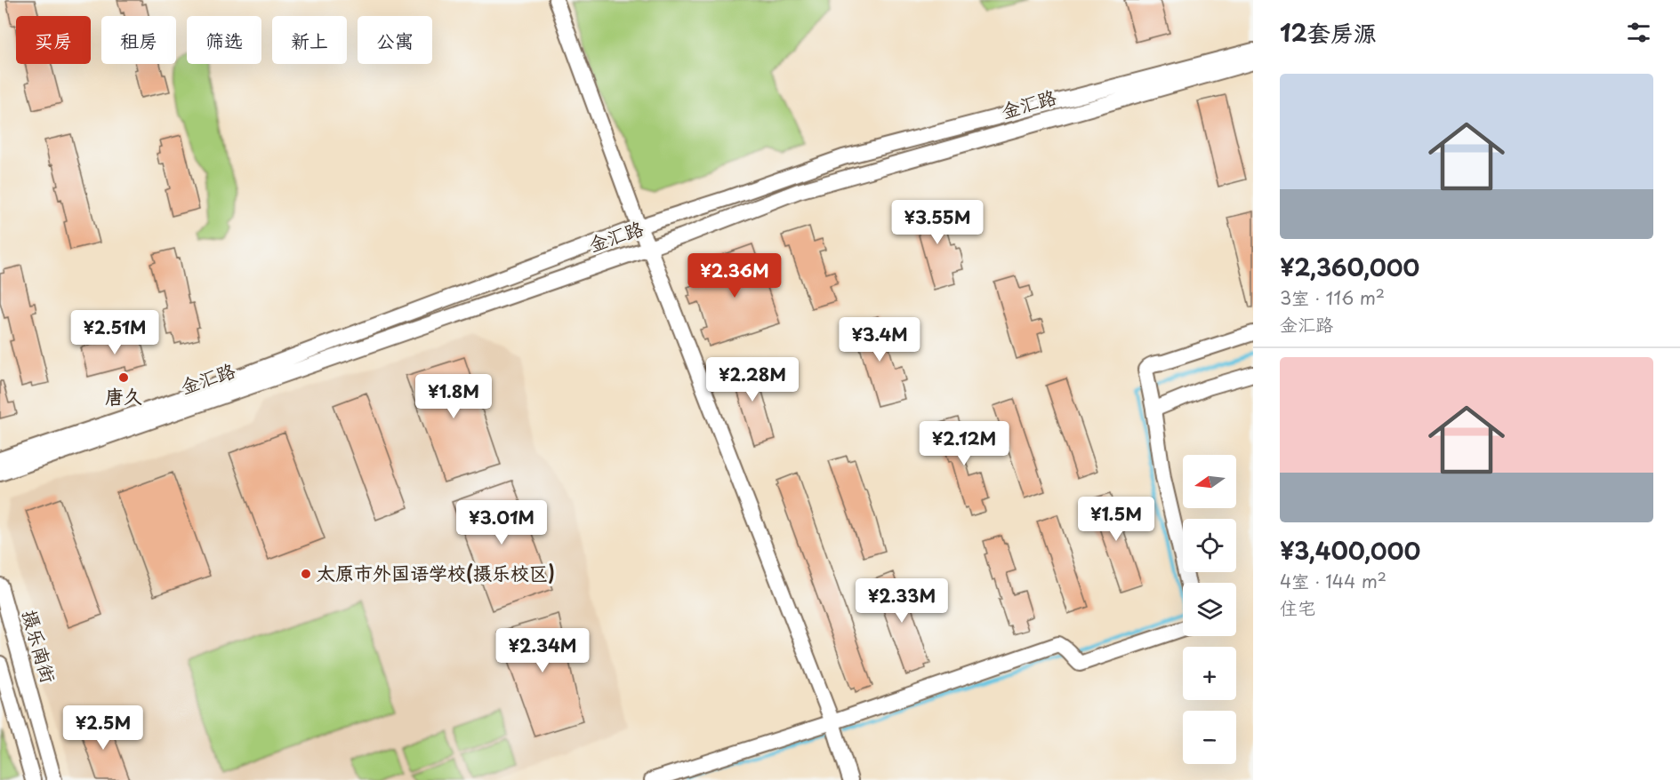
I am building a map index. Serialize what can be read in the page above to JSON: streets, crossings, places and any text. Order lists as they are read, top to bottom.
{
  "streets": {
    "street": ["金汇路", "摄乐南街"]
  },
  "places": ["唐久", "太原市外国语学校(摄乐校区)"],
  "north": "left",
  "page": {
    "heading": "12套房源",
    "chip": [
      "买房",
      "租房",
      "筛选",
      "新上",
      "公寓"
    ],
    "list": [
      {
        "name": "¥2,360,000",
        "note": "3室 · 116 m² · 金汇路"
      },
      {
        "name": "¥3,400,000",
        "note": "4室 · 144 m² · 住宅"
      }
    ],
    "price": [
      "¥3.55M",
      "¥2.36M",
      "¥2.51M",
      "¥3.4M",
      "¥2.28M",
      "¥1.8M",
      "¥2.12M",
      "¥1.5M",
      "¥3.01M",
      "¥2.33M",
      "¥2.34M",
      "¥2.5M"
    ],
    "map_buttons": ["+", "−"]
  }
}
